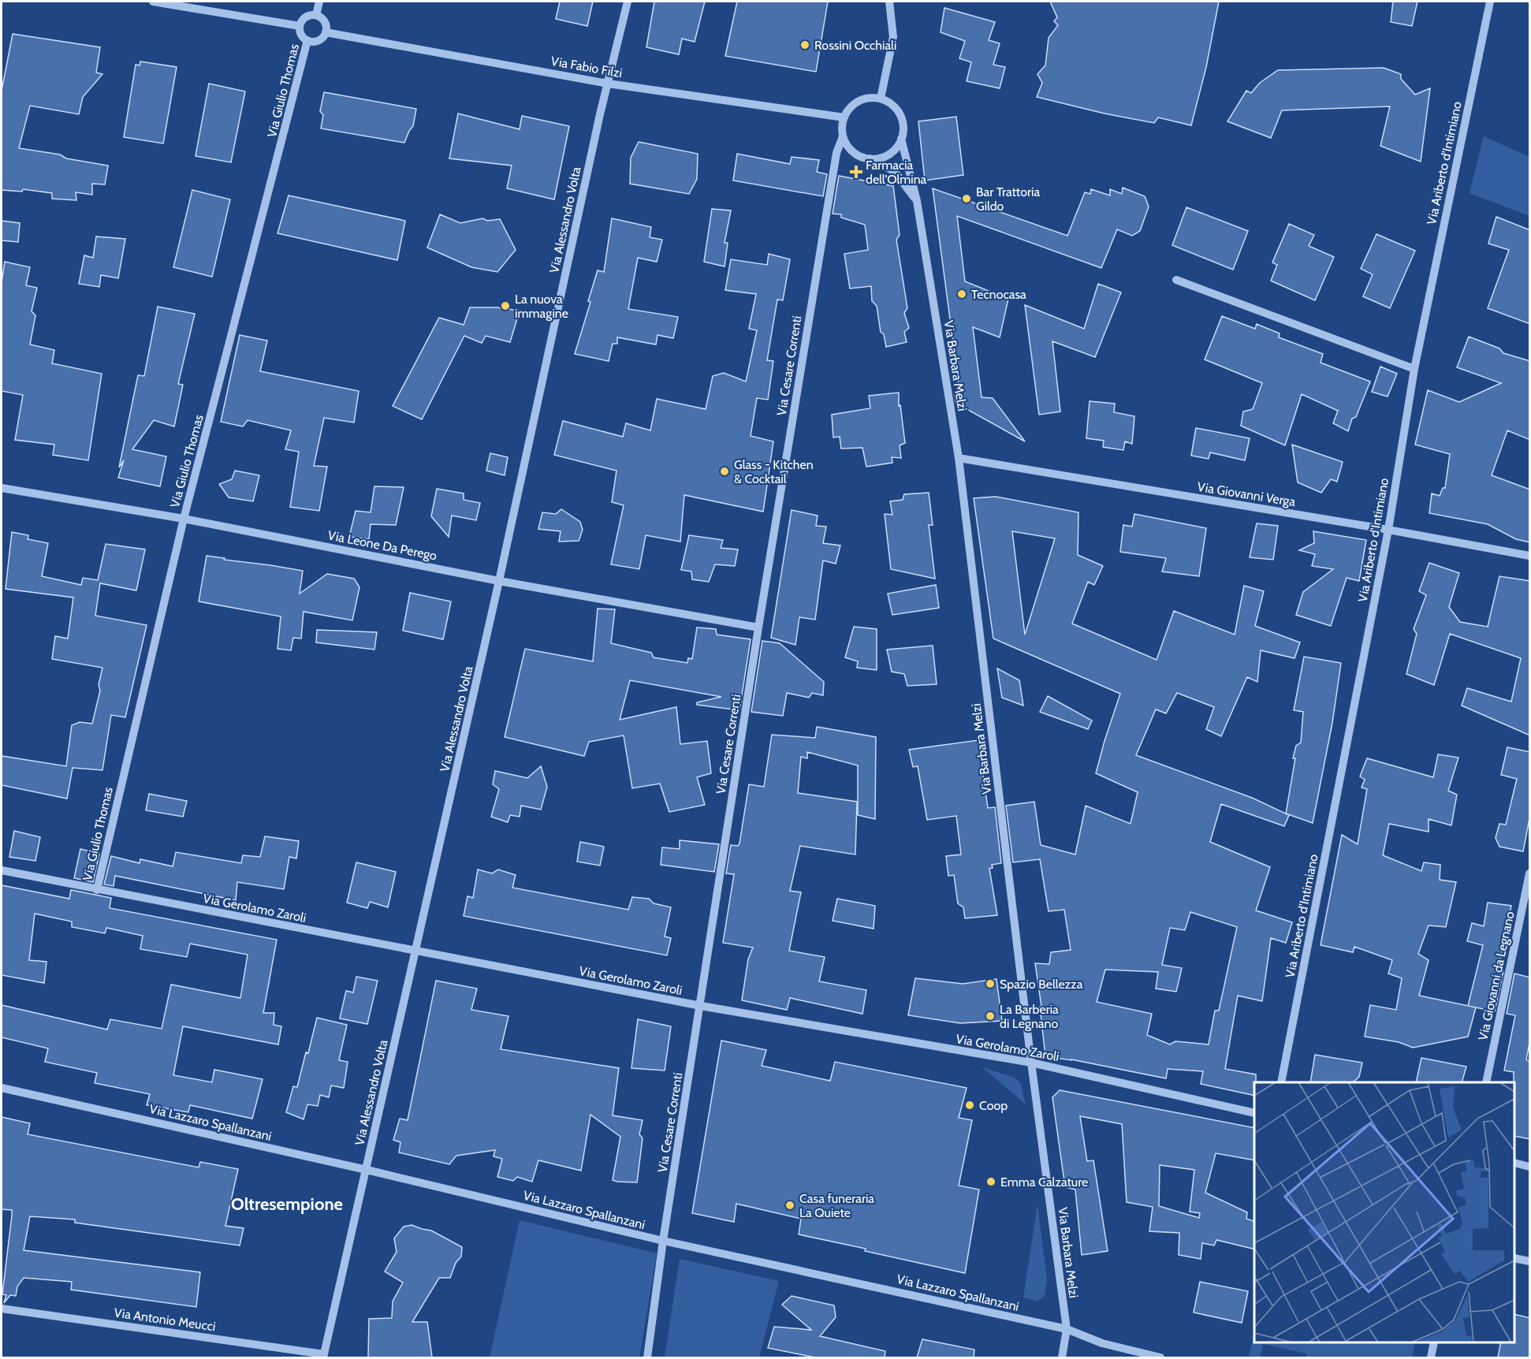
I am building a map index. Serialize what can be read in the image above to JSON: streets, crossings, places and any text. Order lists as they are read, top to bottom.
{
  "streets": {
    "street": [
      "Via Fabio Filzi",
      "Via Giulio Thomas",
      "Via Ariberto d'Intimiano",
      "Via Alessandro Volta",
      "Via Cesare Correnti",
      "Via Barbara Melzi",
      "Via Giovanni Verga",
      "Via Leone Da Perego",
      "Via Gerolamo Zaroli",
      "Via Giovanni da Legnano",
      "Via Lazzaro Spallanzani",
      "Via Antonio Meucci"
    ]
  },
  "crossings": [
    ["Via Fabio Filzi", "Via Giulio Thomas"],
    ["Via Fabio Filzi", "Via Alessandro Volta"],
    ["Via Fabio Filzi", "Via Cesare Correnti"],
    ["Via Fabio Filzi", "Via Barbara Melzi"],
    ["Via Giulio Thomas", "Via Leone Da Perego"],
    ["Via Giulio Thomas", "Via Gerolamo Zaroli"],
    ["Via Ariberto d'Intimiano", "Via Giovanni Verga"],
    ["Via Alessandro Volta", "Via Leone Da Perego"],
    ["Via Alessandro Volta", "Via Gerolamo Zaroli"],
    ["Via Alessandro Volta", "Via Lazzaro Spallanzani"],
    ["Via Alessandro Volta", "Via Antonio Meucci"],
    ["Via Cesare Correnti", "Via Barbara Melzi"],
    ["Via Cesare Correnti", "Via Leone Da Perego"],
    ["Via Cesare Correnti", "Via Gerolamo Zaroli"],
    ["Via Cesare Correnti", "Via Lazzaro Spallanzani"],
    ["Via Barbara Melzi", "Via Giovanni Verga"],
    ["Via Barbara Melzi", "Via Gerolamo Zaroli"],
    ["Via Barbara Melzi", "Via Lazzaro Spallanzani"]
  ],
  "districts": ["Oltresempione"],
  "places": {
    "other": [
      "Rossini Occhiali",
      "Bar Trattoria Gildo",
      "Tecnocasa",
      "La nuova immagine",
      "Glass - Kitchen & Cocktail",
      "Spazio Bellezza",
      "La Barberia di Legnano",
      "Coop",
      "Emma Calzature",
      "Casa funeraria La Quiete"
    ],
    "health": ["Farmacia dell'Olmina"]
  }
}
